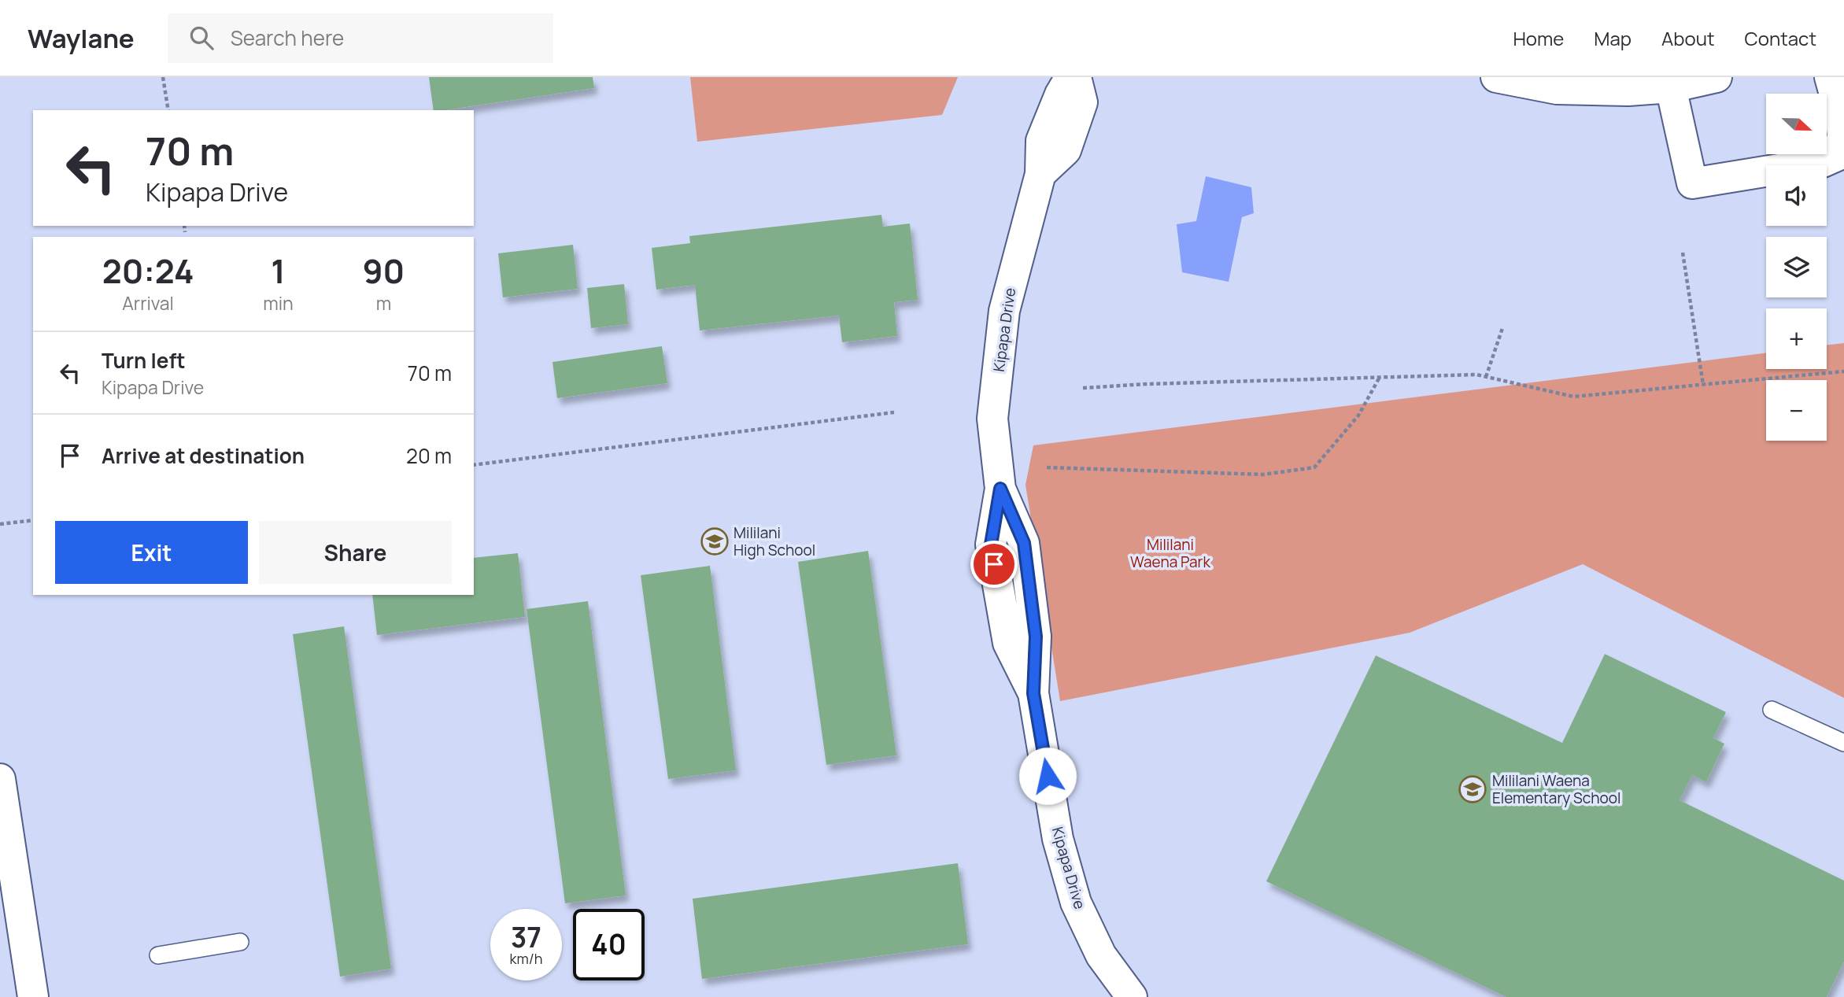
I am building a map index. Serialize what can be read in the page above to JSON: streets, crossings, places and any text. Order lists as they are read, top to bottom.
{
  "streets": {
    "street": ["Kipapa Drive"]
  },
  "parks": ["Mililani Waena Park"],
  "places": {
    "school or university": ["Mililani High School", "Mililani Waena Elementary School"]
  },
  "north": "right",
  "page": {
    "header": "Waylane",
    "search": "Search here",
    "nav": [
      "Home",
      "Map",
      "About",
      "Contact"
    ],
    "map_buttons": ["+", "−"],
    "turn": ["70 m", "Kipapa Drive"],
    "eta": [
      "20:24",
      "Arrival",
      "1",
      "min",
      "90",
      "m"
    ],
    "list": [
      {
        "name": "Turn left",
        "note": "Kipapa Drive",
        "value": "70 m"
      },
      {
        "name": "Arrive at destination",
        "value": "20 m"
      }
    ],
    "buttons": ["Exit", "Share"],
    "speed": "37 km/h",
    "limit": "40"
  }
}
